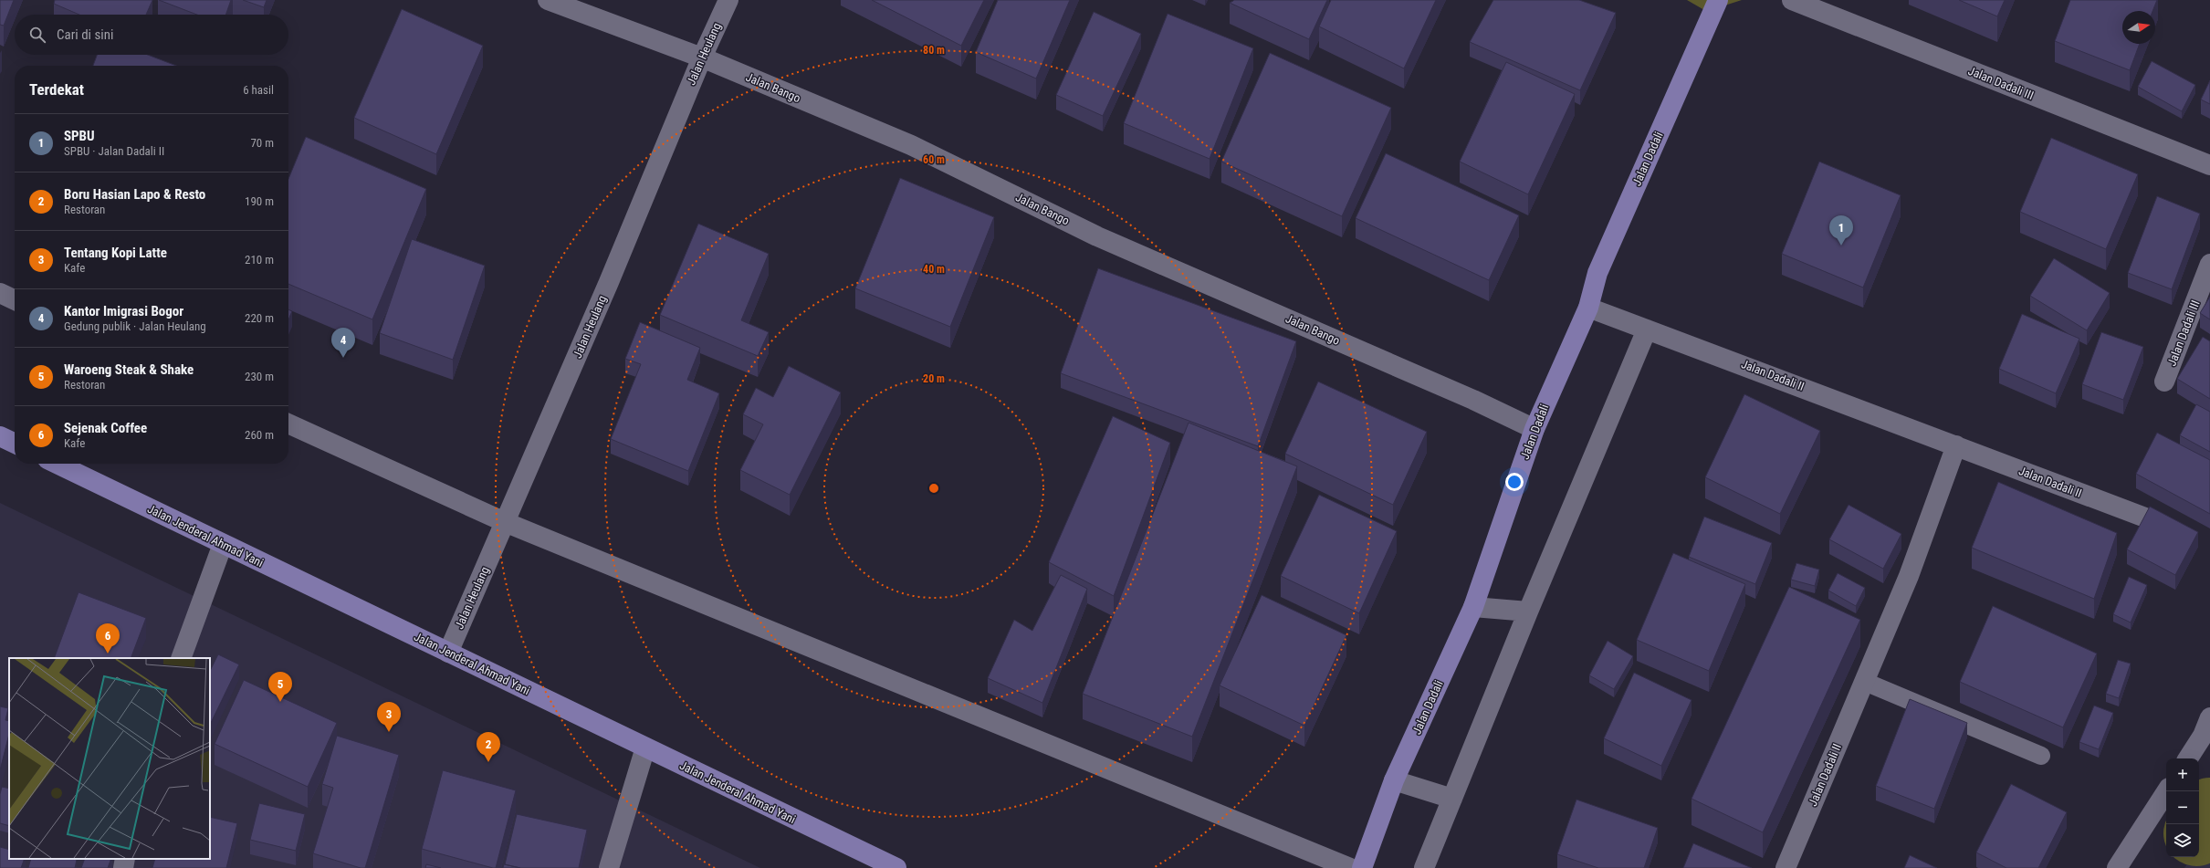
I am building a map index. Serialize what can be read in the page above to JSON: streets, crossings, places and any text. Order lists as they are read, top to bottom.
{
  "streets": {
    "main road": ["Jalan Dadali", "Jalan Jenderal Ahmad Yani"],
    "street": [
      "Jalan Heulang",
      "Jalan Dadali III",
      "Jalan Bango",
      "Jalan Dadali II"
    ]
  },
  "crossings": [
    ["Jalan Heulang", "Jalan Bango"],
    ["Jalan Heulang", "Jalan Jenderal Ahmad Yani"],
    ["Jalan Bango", "Jalan Dadali"],
    ["Jalan Dadali", "Jalan Dadali II"]
  ],
  "north": "right",
  "page": {
    "search": "Cari di sini",
    "heading": ["Terdekat", "6 hasil"],
    "list": [
      {
        "mark": "1",
        "name": "SPBU",
        "note": "SPBU · Jalan Dadali II",
        "value": "70 m"
      },
      {
        "mark": "2",
        "name": "Boru Hasian Lapo & Resto",
        "note": "Restoran",
        "value": "190 m"
      },
      {
        "mark": "3",
        "name": "Tentang Kopi Latte",
        "note": "Kafe",
        "value": "210 m"
      },
      {
        "mark": "4",
        "name": "Kantor Imigrasi Bogor",
        "note": "Gedung publik · Jalan Heulang",
        "value": "220 m"
      },
      {
        "mark": "5",
        "name": "Waroeng Steak & Shake",
        "note": "Restoran",
        "value": "230 m"
      },
      {
        "mark": "6",
        "name": "Sejenak Coffee",
        "note": "Kafe",
        "value": "260 m"
      }
    ],
    "pins": [
      "1",
      "4",
      "6",
      "5",
      "3",
      "2"
    ],
    "map_buttons": ["+", "−"]
  },
  "rings": [
    "80 m",
    "60 m",
    "40 m",
    "20 m"
  ]
}
